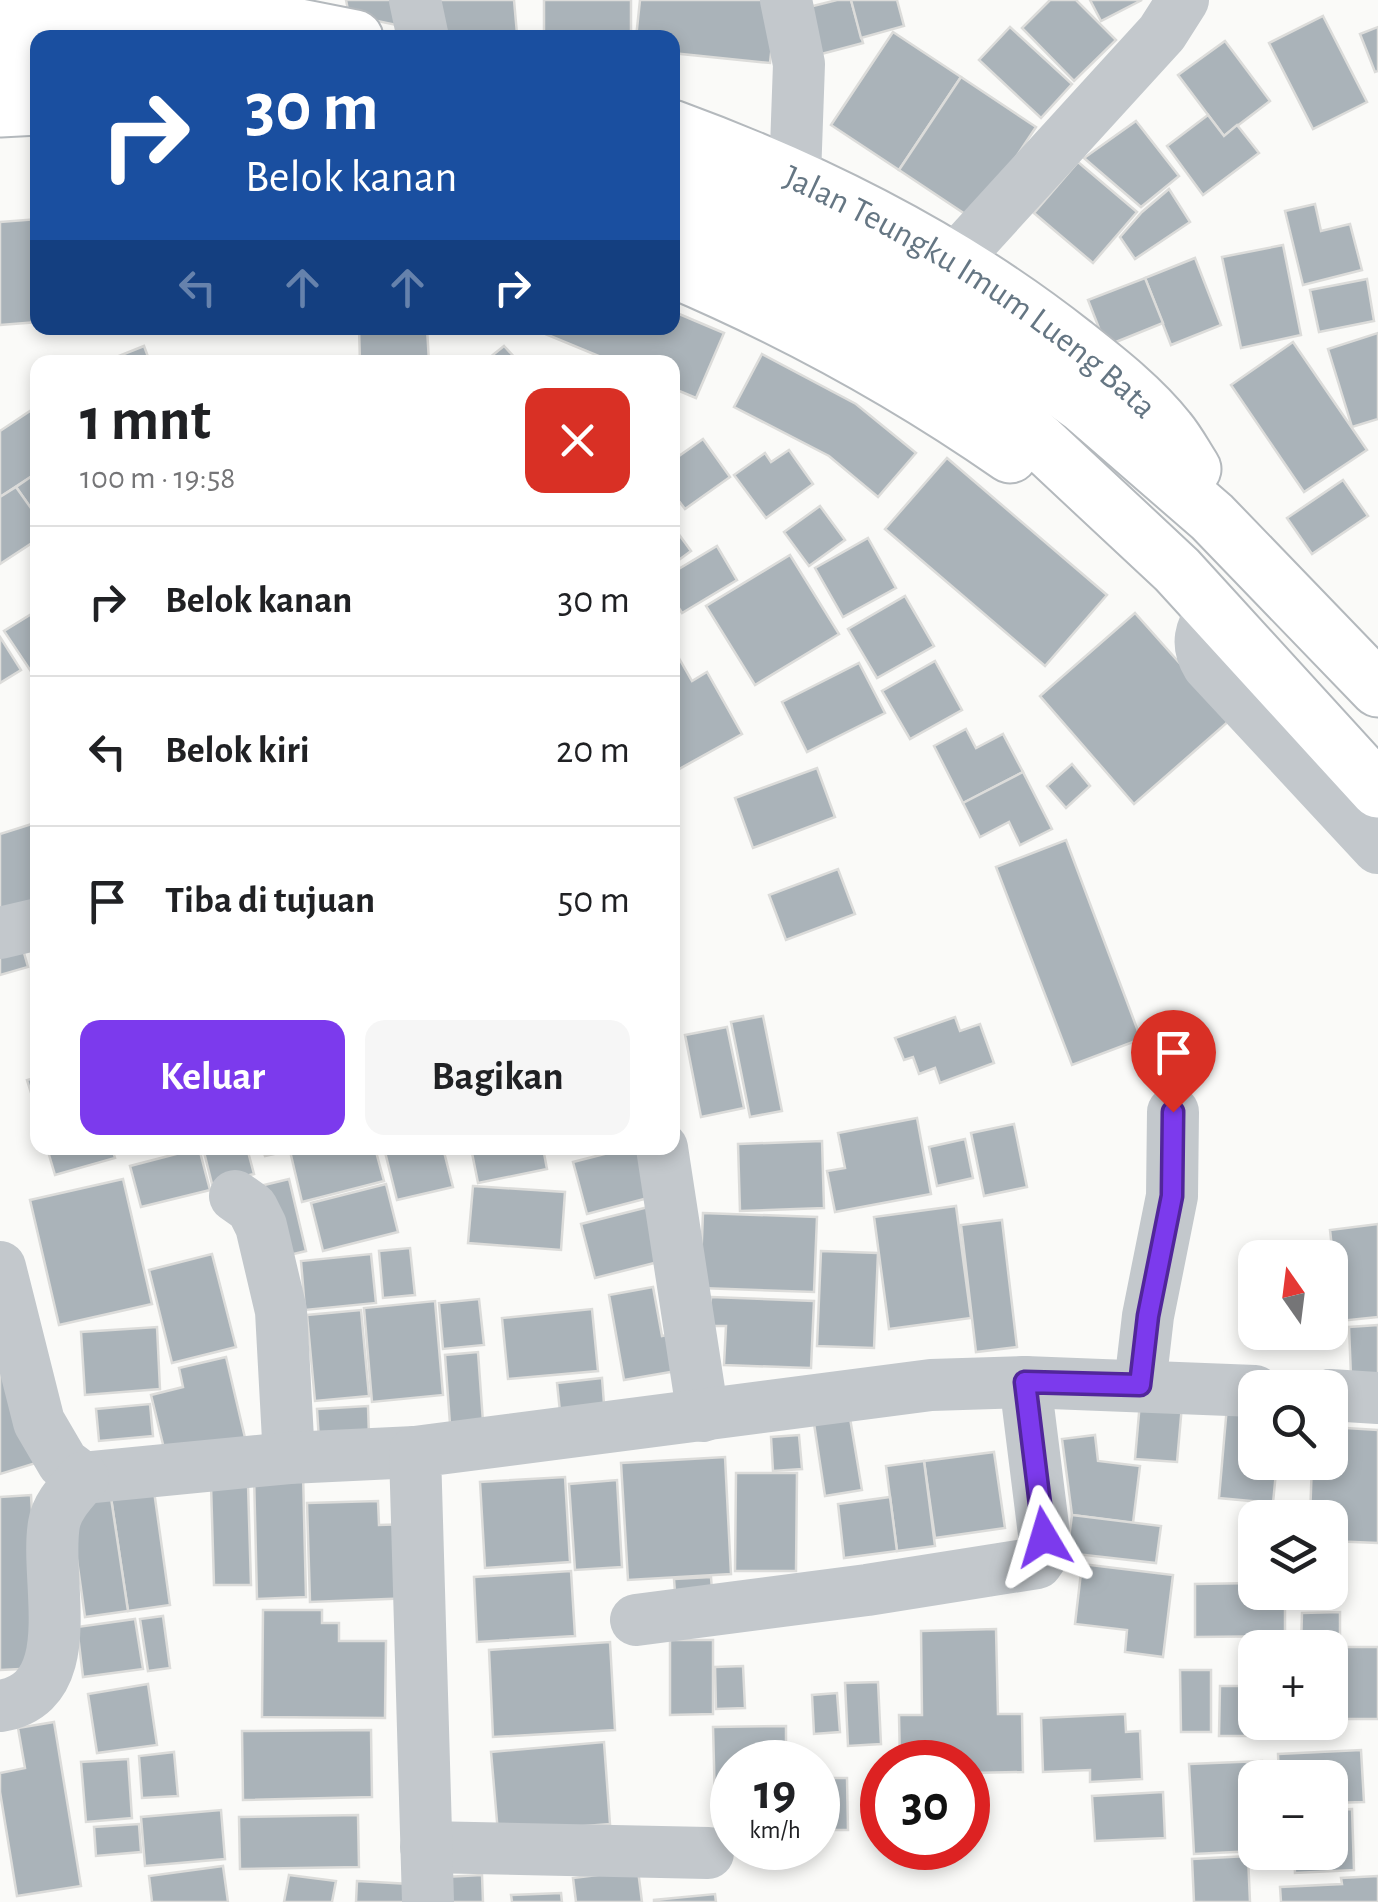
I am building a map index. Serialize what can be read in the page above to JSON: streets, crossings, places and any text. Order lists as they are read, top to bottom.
{
  "streets": {
    "highway": ["Jalan Teungku Imum Lueng Bata"]
  },
  "north": "top",
  "page": {
    "turn": ["30 m", "Belok kanan"],
    "heading": ["1 mnt", "100 m · 19:58"],
    "list": [
      {
        "name": "Belok kanan",
        "value": "30 m"
      },
      {
        "name": "Belok kiri",
        "value": "20 m"
      },
      {
        "name": "Tiba di tujuan",
        "value": "50 m"
      }
    ],
    "buttons": ["Keluar", "Bagikan"],
    "map_buttons": ["+", "−"],
    "speed": "19 km/h",
    "limit": "30"
  }
}
